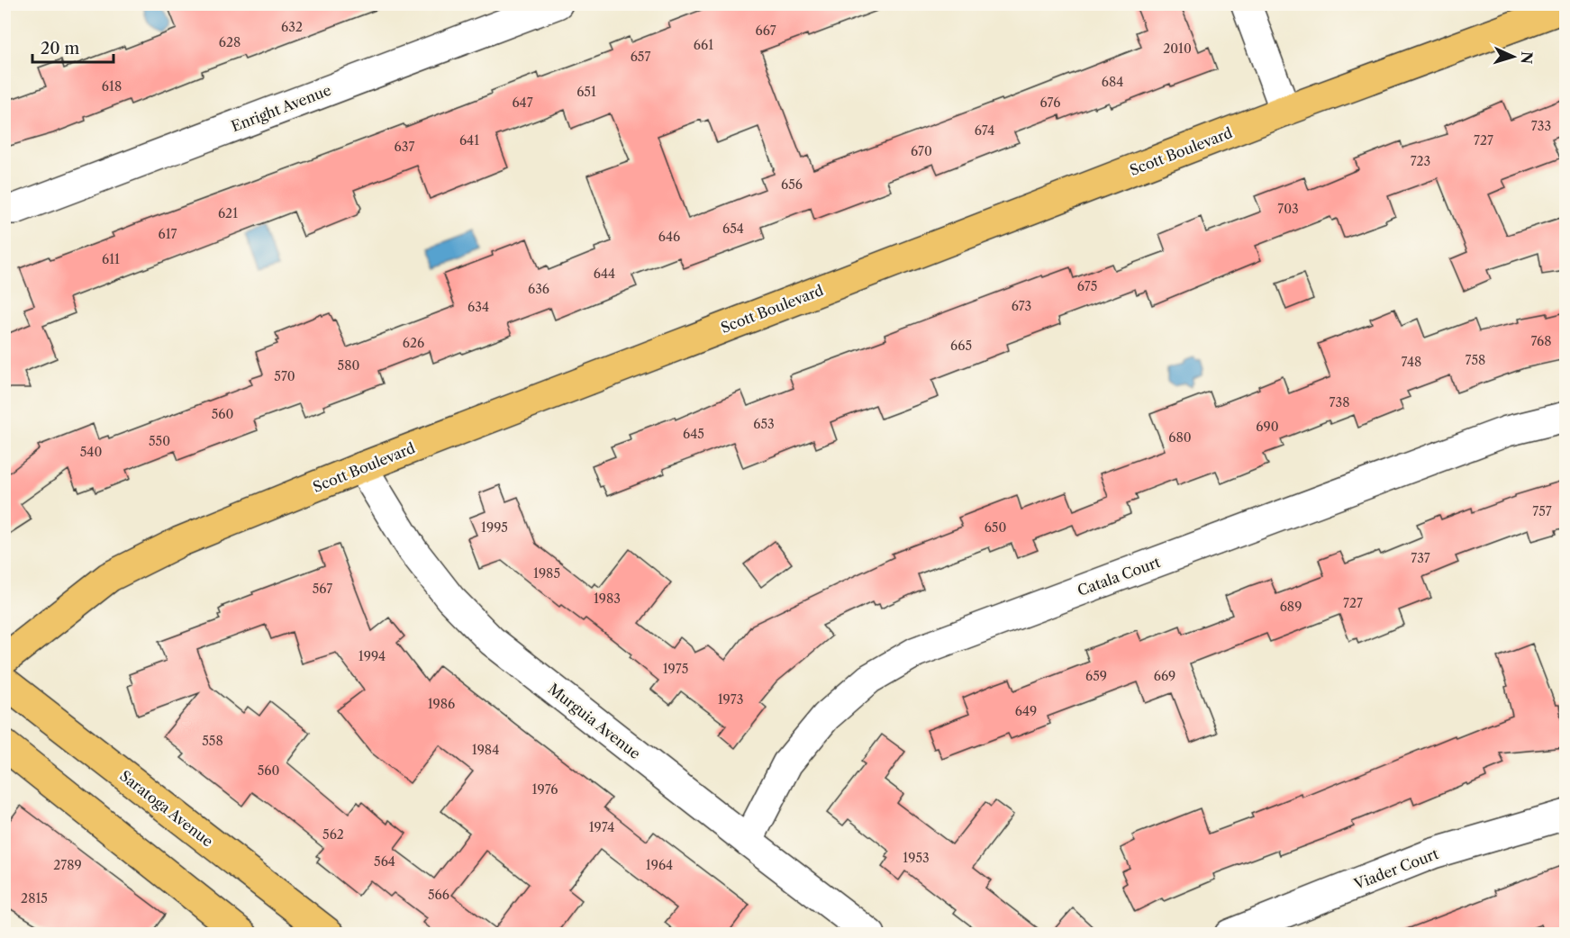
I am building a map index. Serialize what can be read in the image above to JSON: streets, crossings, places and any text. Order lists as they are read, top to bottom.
{
  "streets": {
    "main road": ["Scott Boulevard", "Saratoga Avenue"],
    "street": [
      "Enright Avenue",
      "Catala Court",
      "Murguia Avenue",
      "Viader Court"
    ]
  },
  "crossings": [
    ["Scott Boulevard", "Murguia Avenue"],
    ["Catala Court", "Murguia Avenue"]
  ],
  "house_numbers": [
    "632",
    "667",
    "628",
    "661",
    "2010",
    "657",
    "684",
    "618",
    "651",
    "647",
    "676",
    "733",
    "674",
    "641",
    "727",
    "637",
    "670",
    "723",
    "656",
    "703",
    "621",
    "654",
    "617",
    "646",
    "611",
    "644",
    "675",
    "636",
    "673",
    "634",
    "768",
    "626",
    "665",
    "758",
    "748",
    "580",
    "570",
    "738",
    "560",
    "653",
    "690",
    "645",
    "680",
    "550",
    "540",
    "757",
    "1995",
    "650",
    "737",
    "1985",
    "567",
    "1983",
    "727",
    "689",
    "1994",
    "1975",
    "659",
    "669",
    "1973",
    "1986",
    "649",
    "558",
    "1984",
    "560",
    "1976",
    "1974",
    "562",
    "1953",
    "564",
    "2789",
    "1964",
    "566",
    "2815"
  ],
  "scale_bar": "20 m",
  "north": "right"
}
